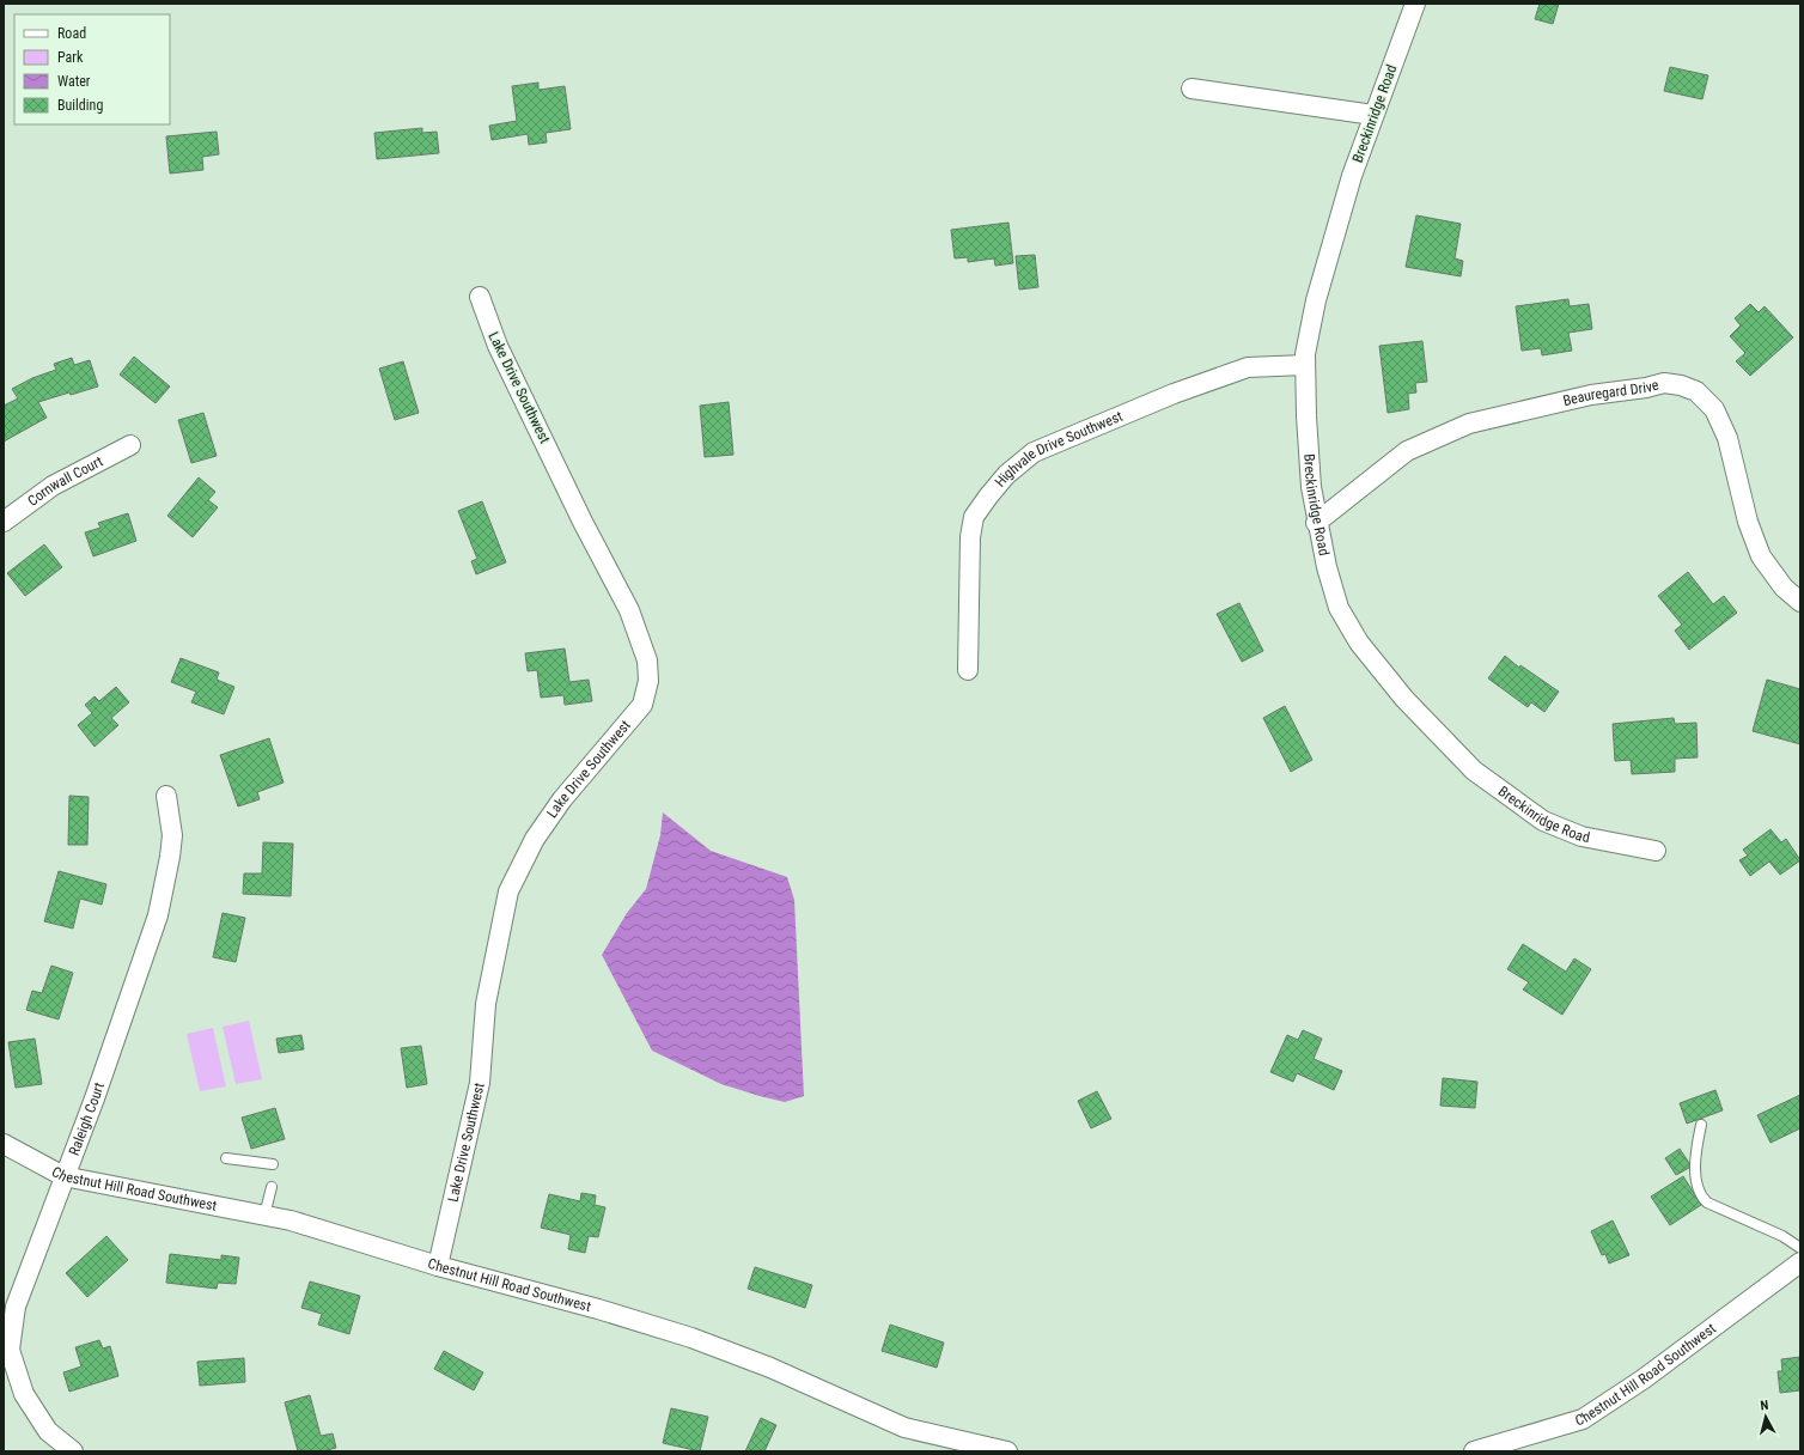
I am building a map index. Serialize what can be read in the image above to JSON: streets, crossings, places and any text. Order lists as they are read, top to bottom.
{
  "streets": {
    "street": [
      "Breckinridge Road",
      "Lake Drive Southwest",
      "Beauregard Drive",
      "Highvale Drive Southwest",
      "Cornwall Court",
      "Raleigh Court",
      "Chestnut Hill Road Southwest"
    ]
  },
  "crossings": [
    ["Breckinridge Road", "Beauregard Drive"],
    ["Breckinridge Road", "Highvale Drive Southwest"],
    ["Lake Drive Southwest", "Chestnut Hill Road Southwest"],
    ["Raleigh Court", "Chestnut Hill Road Southwest"]
  ],
  "legend": [
    "Road",
    "Park",
    "Water",
    "Building"
  ],
  "north": "top"
}
